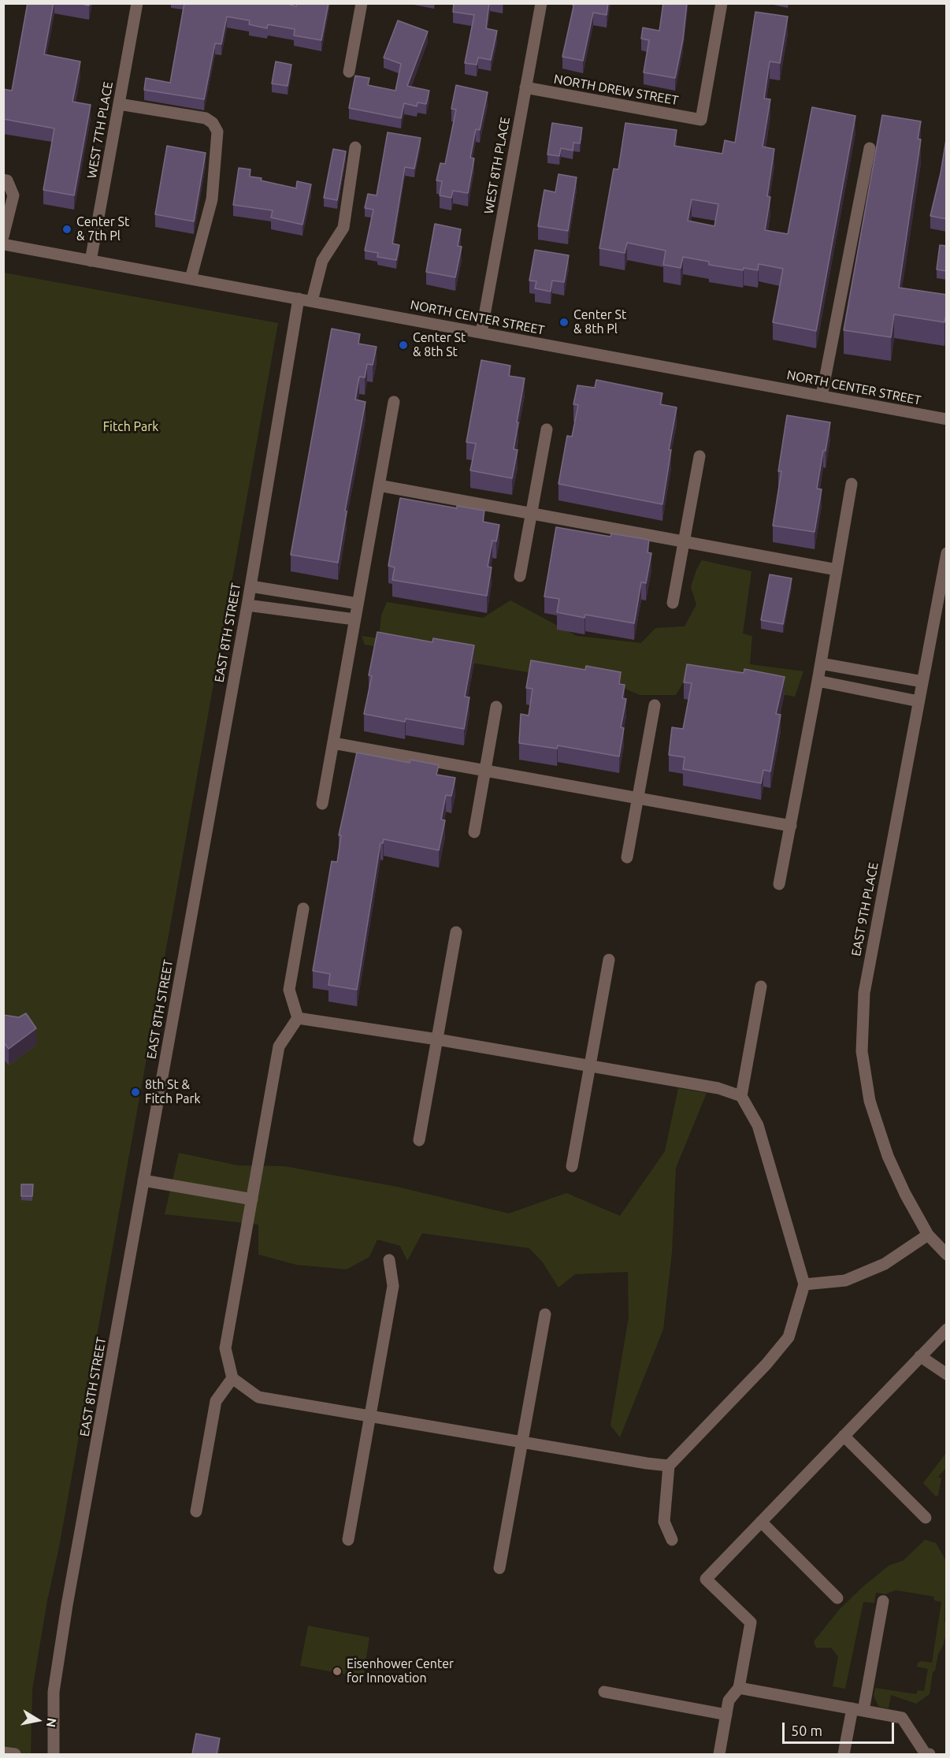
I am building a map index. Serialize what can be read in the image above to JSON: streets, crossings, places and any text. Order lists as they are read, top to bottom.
{
  "streets": {
    "street": [
      "NORTH DREW STREET",
      "WEST 7TH PLACE",
      "WEST 8TH PLACE",
      "NORTH CENTER STREET",
      "EAST 8TH STREET",
      "EAST 9TH PLACE"
    ]
  },
  "crossings": [
    ["NORTH DREW STREET", "WEST 8TH PLACE"],
    ["WEST 7TH PLACE", "NORTH CENTER STREET"],
    ["WEST 8TH PLACE", "NORTH CENTER STREET"],
    ["NORTH CENTER STREET", "EAST 8TH STREET"]
  ],
  "parks": ["Fitch Park"],
  "places": [
    "Center St & 7th Pl",
    "Center St & 8th Pl",
    "Center St & 8th St",
    "8th St & Fitch Park",
    "Eisenhower Center for Innovation"
  ],
  "scale_bar": "50 m",
  "north": "right"
}
